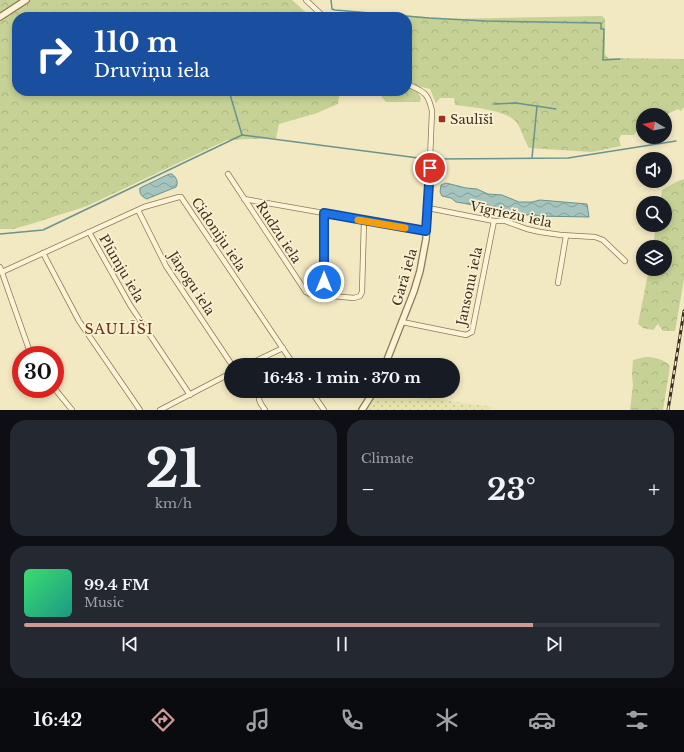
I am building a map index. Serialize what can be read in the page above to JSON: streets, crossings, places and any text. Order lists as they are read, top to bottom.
{
  "streets": {
    "street": [
      "Vīgriežu iela",
      "Rudzu iela",
      "Cidoniju iela",
      "Plūmju iela",
      "Garā iela",
      "Jāņogu iela",
      "Jansonu iela"
    ]
  },
  "crossings": [
    ["Vīgriežu iela", "Garā iela"],
    ["Vīgriežu iela", "Jansonu iela"],
    ["Cidoniju iela", "Plūmju iela"],
    ["Cidoniju iela", "Jāņogu iela"],
    ["Garā iela", "Jansonu iela"]
  ],
  "districts": ["SAULĪŠI"],
  "places": {
    "transit": ["Saulīši"]
  },
  "north": "left",
  "page": {
    "turn": ["110 m", "Druviņu iela"],
    "limit": "30",
    "trip": "16:43 · 1 min · 370 m",
    "tile": [
      ["21", "km/h"],
      "Climate"
    ],
    "heat": ["−", "23°", "+"],
    "song": ["99.4 FM", "Music"],
    "tabs": "16:42"
  }
}
